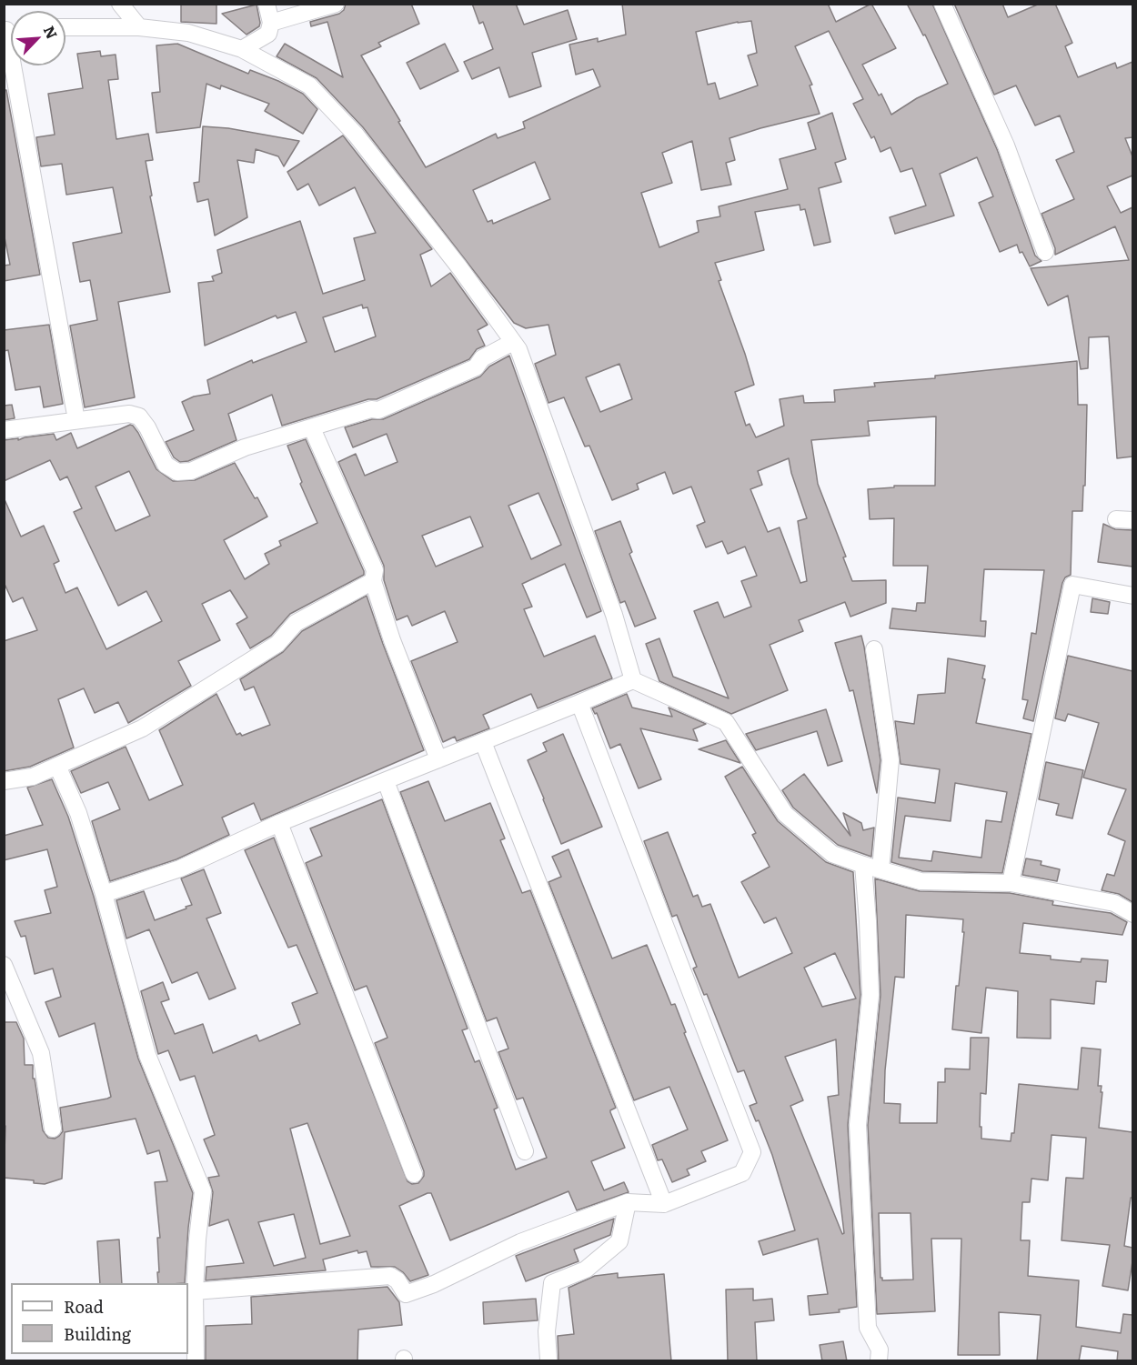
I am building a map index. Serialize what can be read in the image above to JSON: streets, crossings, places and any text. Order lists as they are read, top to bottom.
{
  "legend": ["Road", "Building"],
  "north": "top right"
}
